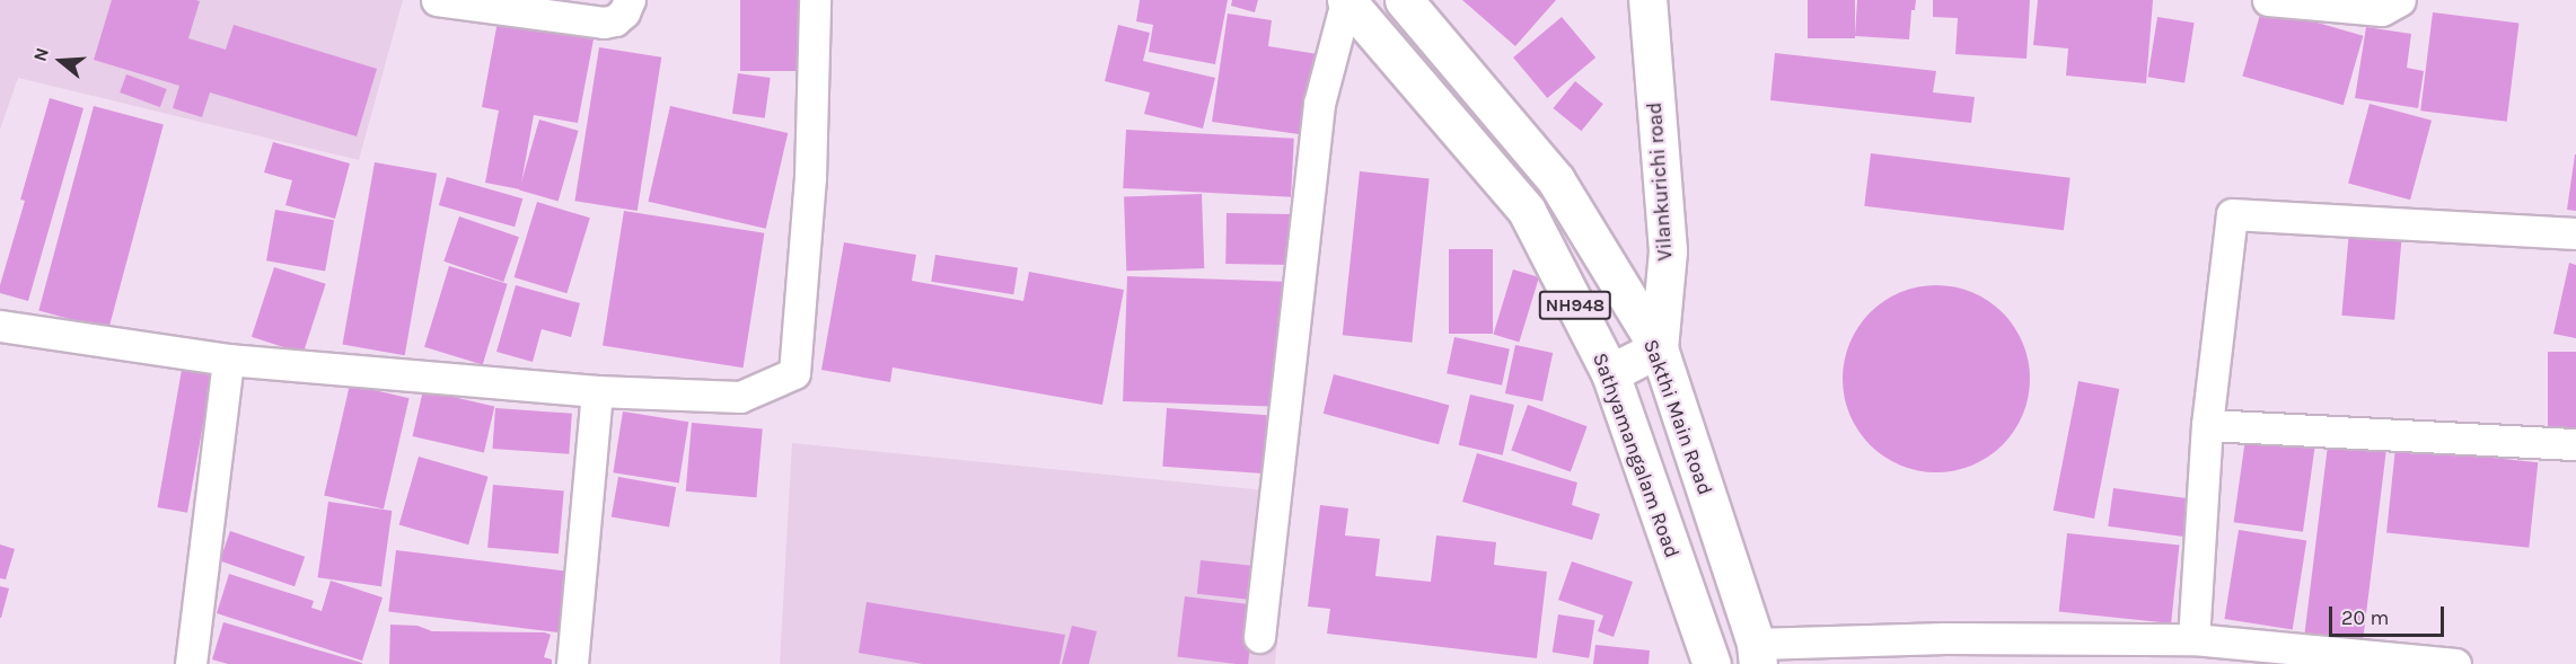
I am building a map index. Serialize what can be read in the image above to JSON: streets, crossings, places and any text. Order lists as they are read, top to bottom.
{
  "streets": {
    "main road": [
      "Vilankurichi road",
      "NH948",
      "Sakthi Main Road",
      "Sathyamangalam Road"
    ]
  },
  "crossings": [
    ["Vilankurichi road", "Sakthi Main Road"]
  ],
  "scale_bar": "20 m",
  "north": "left"
}
